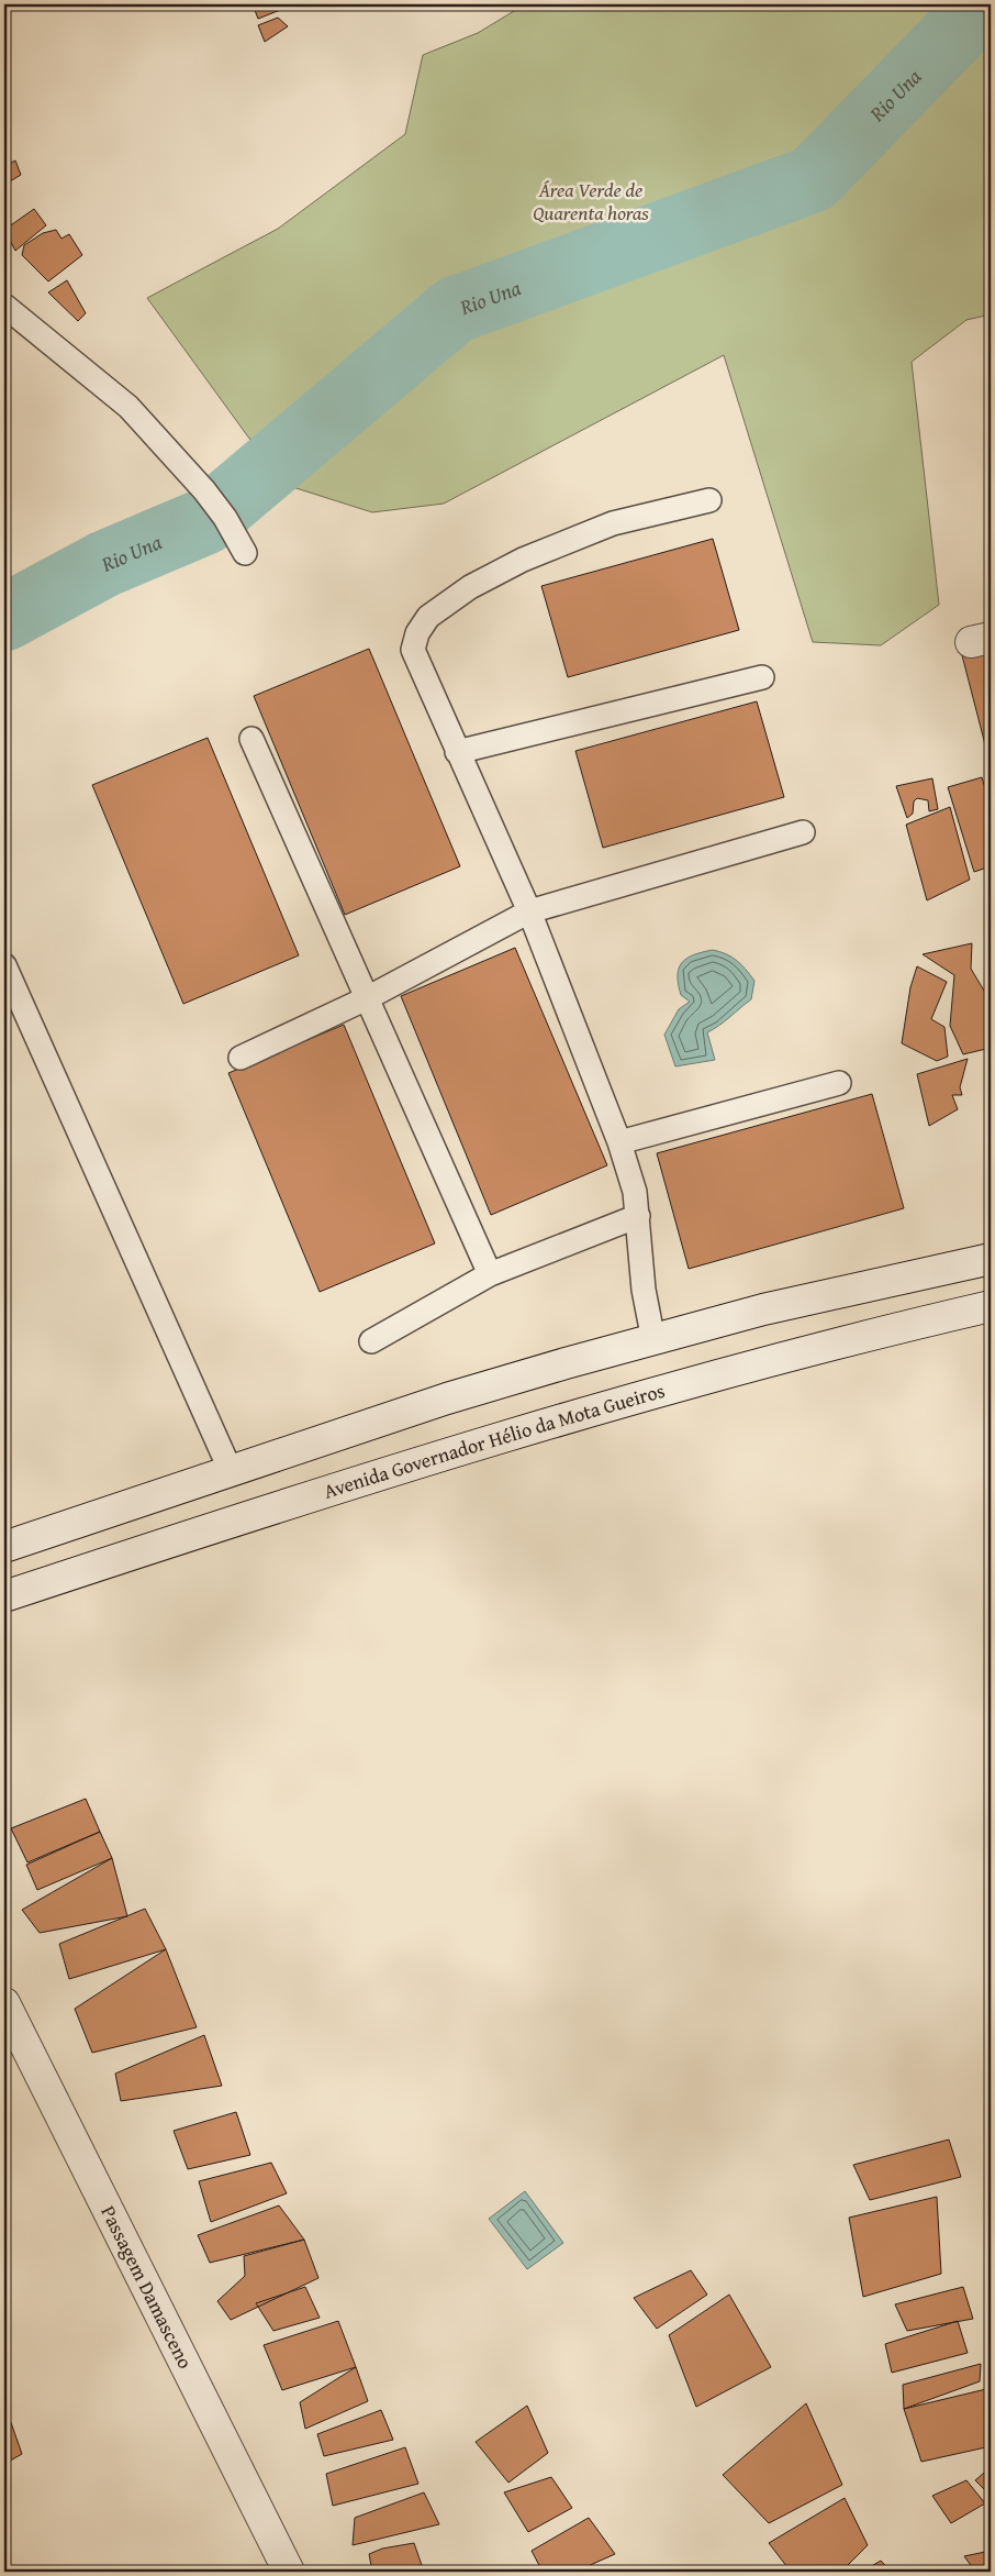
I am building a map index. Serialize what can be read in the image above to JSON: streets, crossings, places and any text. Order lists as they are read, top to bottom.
{
  "streets": {
    "main road": ["Avenida Governador Hélio da Mota Gueiros", "Passagem Damasceno"]
  },
  "water": ["Rio Una"],
  "parks": ["Área Verde de Quarenta horas"]
}
